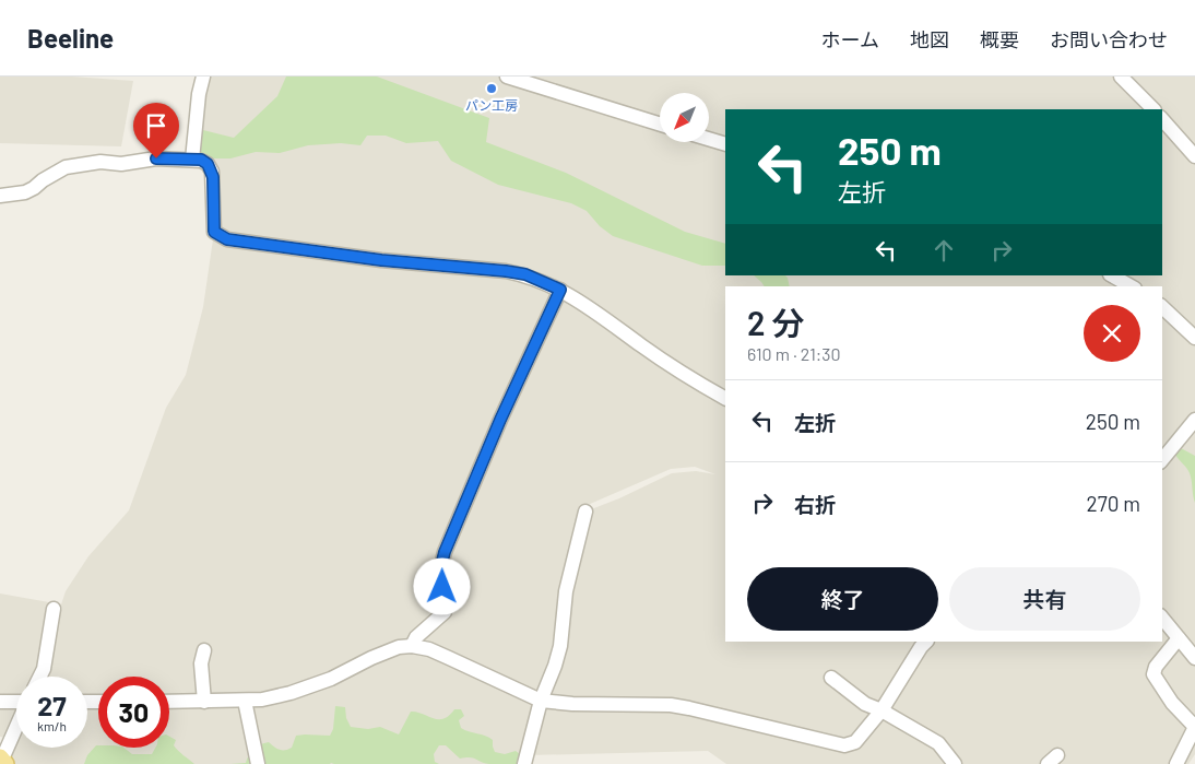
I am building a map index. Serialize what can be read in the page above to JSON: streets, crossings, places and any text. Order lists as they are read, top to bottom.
{
  "places": ["パン工房"],
  "north": "bottom left",
  "page": {
    "header": "Beeline",
    "nav": [
      "ホーム",
      "地図",
      "概要",
      "お問い合わせ"
    ],
    "turn": ["250 m", "左折"],
    "heading": ["2 分", "610 m · 21:30"],
    "list": [
      {
        "name": "左折",
        "value": "250 m"
      },
      {
        "name": "右折",
        "value": "270 m"
      }
    ],
    "buttons": ["終了", "共有"],
    "speed": "27 km/h",
    "limit": "30"
  }
}
